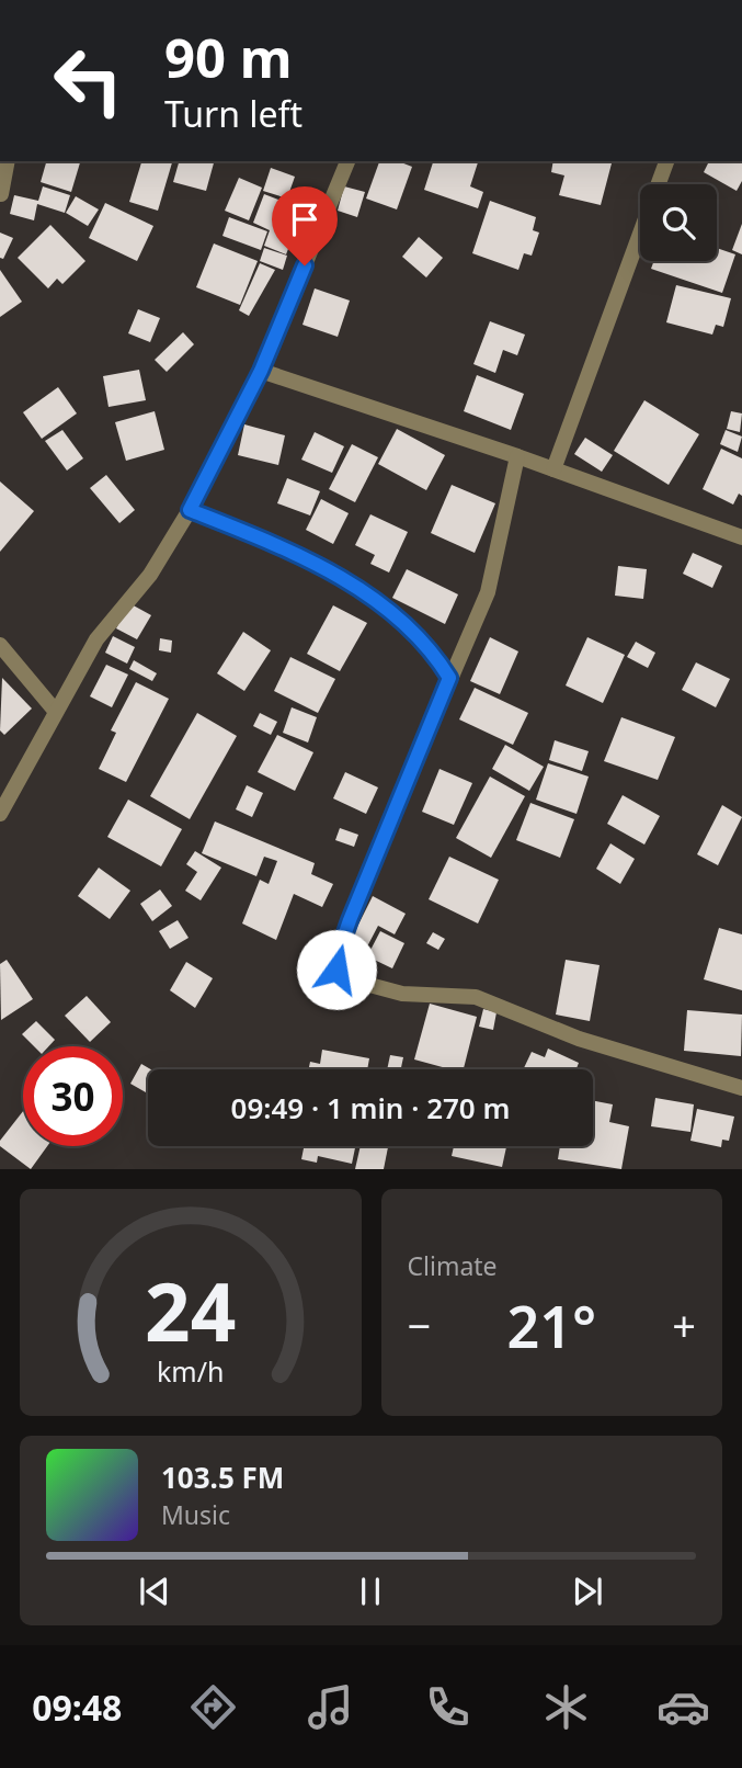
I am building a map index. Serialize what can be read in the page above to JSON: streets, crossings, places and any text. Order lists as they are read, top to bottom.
{
  "page": {
    "turn": ["90 m", "Turn left"],
    "limit": "30",
    "trip": "09:49 · 1 min · 270 m",
    "tile": "Climate",
    "heat": ["−", "21°", "+"],
    "song": ["103.5 FM", "Music"],
    "tabs": "09:48",
    "gauge": ["24", "km/h"]
  }
}
